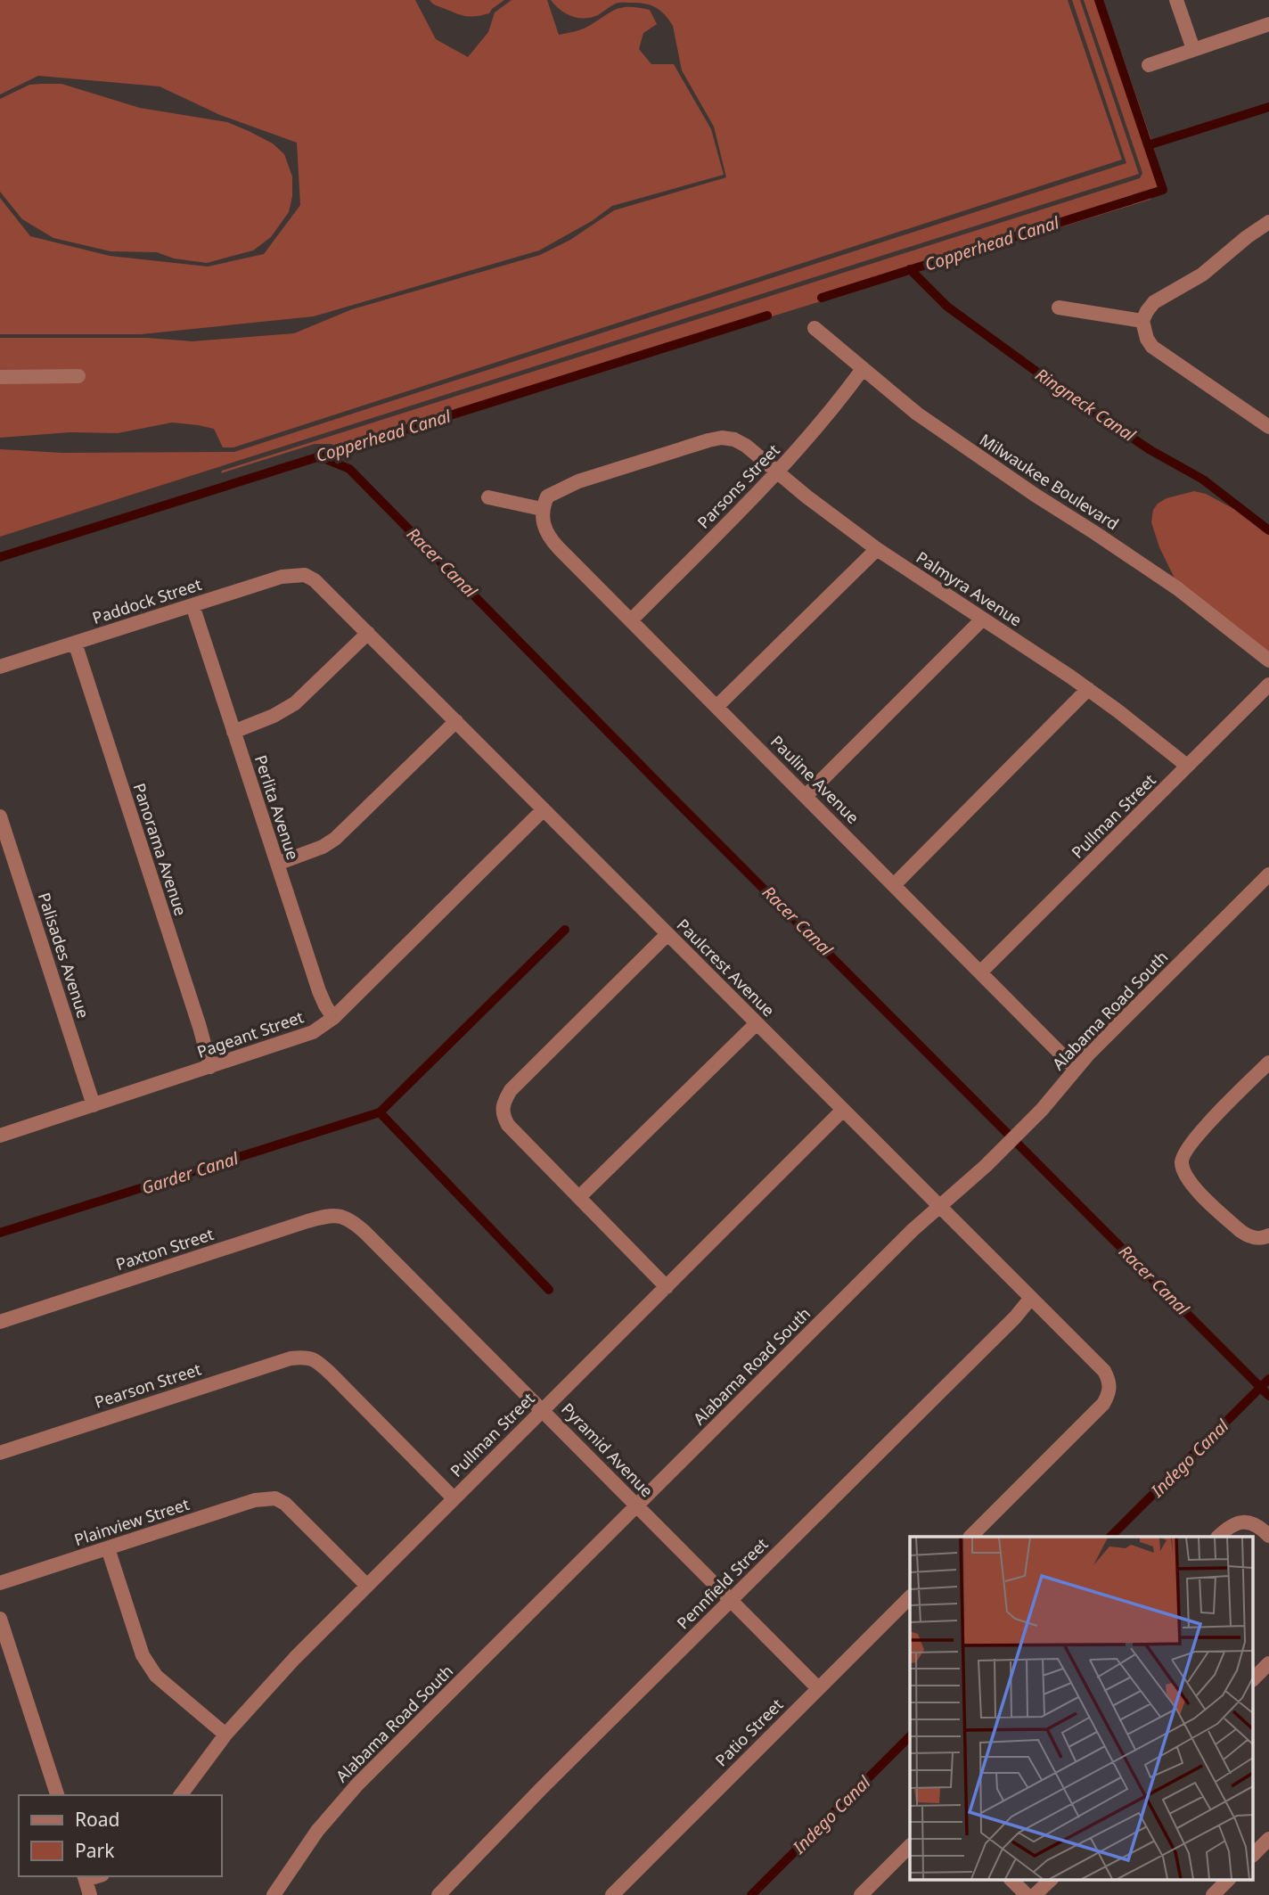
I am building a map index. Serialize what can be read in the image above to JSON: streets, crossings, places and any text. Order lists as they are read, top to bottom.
{
  "streets": {
    "street": [
      "Milwaukee Boulevard",
      "Parsons Street",
      "Palmyra Avenue",
      "Paddock Street",
      "Pauline Avenue",
      "Perlita Avenue",
      "Pullman Street",
      "Panorama Avenue",
      "Palisades Avenue",
      "Paulcrest Avenue",
      "Alabama Road South",
      "Pageant Street",
      "Paxton Street",
      "Pearson Street",
      "Pyramid Avenue",
      "Plainview Street",
      "Pennfield Street",
      "Patio Street"
    ]
  },
  "crossings": [
    ["Milwaukee Boulevard", "Parsons Street"],
    ["Parsons Street", "Palmyra Avenue"],
    ["Parsons Street", "Pauline Avenue"],
    ["Palmyra Avenue", "Pauline Avenue"],
    ["Palmyra Avenue", "Pullman Street"],
    ["Paddock Street", "Perlita Avenue"],
    ["Paddock Street", "Panorama Avenue"],
    ["Paddock Street", "Paulcrest Avenue"],
    ["Pauline Avenue", "Pullman Street"],
    ["Pauline Avenue", "Alabama Road South"],
    ["Perlita Avenue", "Pageant Street"],
    ["Pullman Street", "Paulcrest Avenue"],
    ["Pullman Street", "Pearson Street"],
    ["Pullman Street", "Pyramid Avenue"],
    ["Pullman Street", "Plainview Street"],
    ["Panorama Avenue", "Pageant Street"],
    ["Palisades Avenue", "Pageant Street"],
    ["Paulcrest Avenue", "Alabama Road South"],
    ["Paulcrest Avenue", "Pageant Street"],
    ["Paulcrest Avenue", "Pennfield Street"],
    ["Alabama Road South", "Pyramid Avenue"],
    ["Paxton Street", "Pyramid Avenue"],
    ["Pyramid Avenue", "Pennfield Street"],
    ["Pyramid Avenue", "Patio Street"]
  ],
  "water": [
    "Copperhead Canal",
    "Ringneck Canal",
    "Racer Canal",
    "Garder Canal",
    "Indego Canal"
  ],
  "legend": ["Road", "Park"]
}
